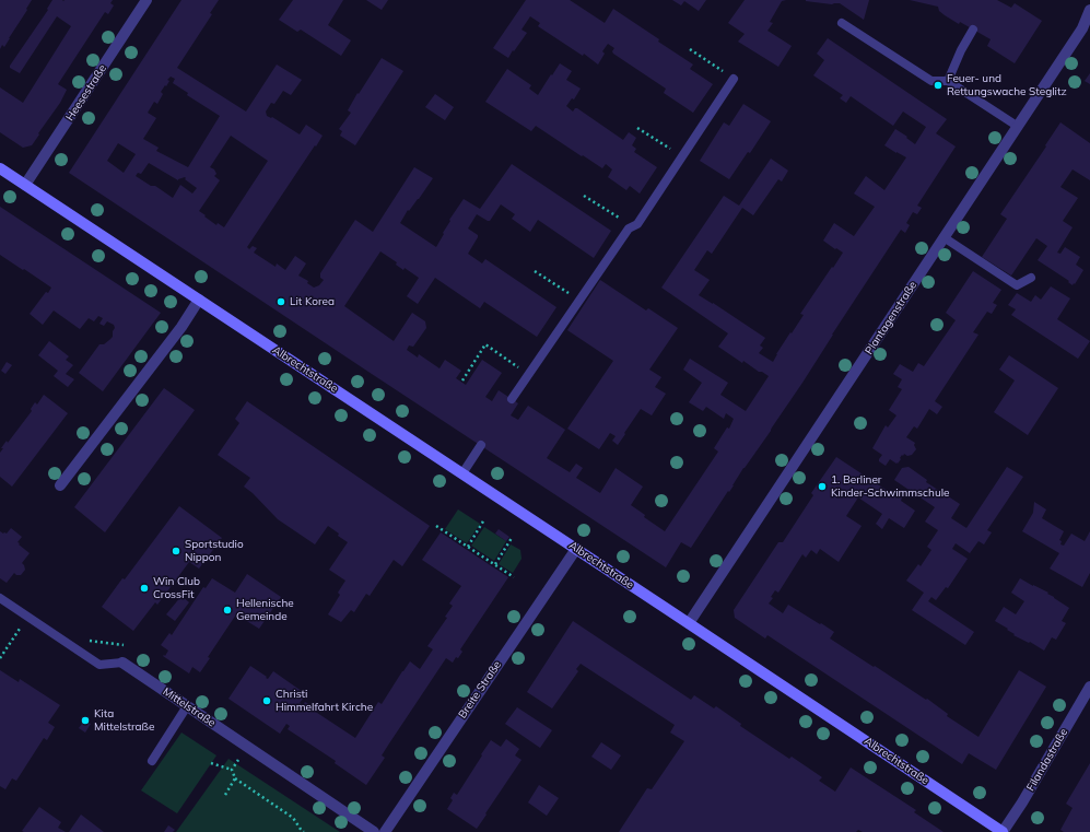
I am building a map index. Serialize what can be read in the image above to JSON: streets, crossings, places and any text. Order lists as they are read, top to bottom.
{
  "streets": {
    "main road": ["Albrechtstraße"],
    "street": [
      "Heesestraße",
      "Plantagenstraße",
      "Breite Straße",
      "Mittelstraße",
      "Filandastraße"
    ]
  },
  "crossings": [
    ["Heesestraße", "Albrechtstraße"],
    ["Plantagenstraße", "Albrechtstraße"],
    ["Albrechtstraße", "Breite Straße"],
    ["Albrechtstraße", "Filandastraße"]
  ],
  "places": [
    "Feuer- und Rettungswache Steglitz",
    "Lit Korea",
    "1. Berliner Kinder-Schwimmschule",
    "Sportstudio Nippon",
    "Win Club CrossFit",
    "Hellenische Gemeinde",
    "Christi Himmelfahrt Kirche",
    "Kita Mittelstraße"
  ]
}
